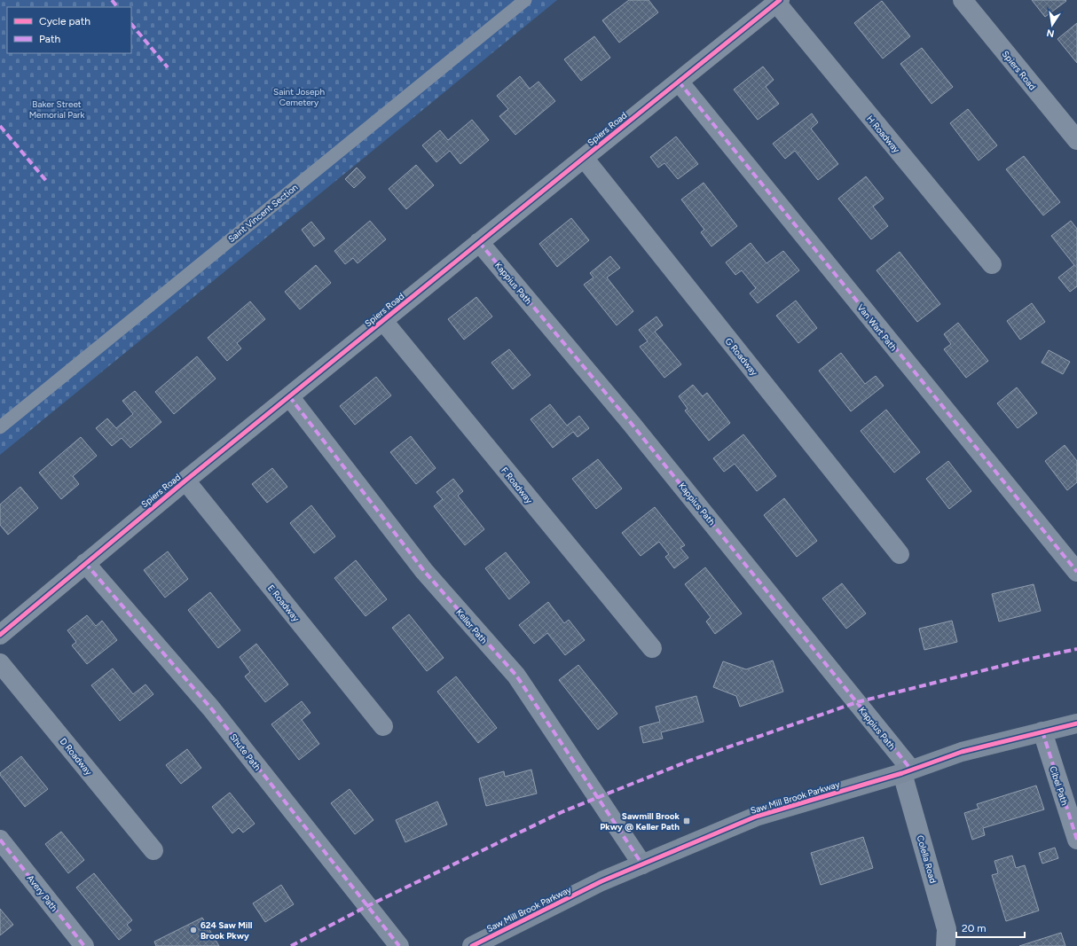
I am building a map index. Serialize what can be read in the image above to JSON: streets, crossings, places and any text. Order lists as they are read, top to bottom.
{
  "streets": {
    "street": [
      "Spiers Road",
      "H Roadway",
      "Kappius Path",
      "Van Wart Path",
      "G Roadway",
      "F Roadway",
      "E Roadway",
      "Keller Path",
      "Shute Path",
      "D Roadway",
      "Cibel Path",
      "Saw Mill Brook Parkway",
      "Colella Road",
      "Avery Path"
    ],
    "lane": ["Saint Vincent Section"]
  },
  "crossings": [
    ["Spiers Road", "H Roadway"],
    ["Spiers Road", "Kappius Path"],
    ["Spiers Road", "Van Wart Path"],
    ["Spiers Road", "G Roadway"],
    ["Spiers Road", "F Roadway"],
    ["Spiers Road", "E Roadway"],
    ["Spiers Road", "Keller Path"],
    ["Spiers Road", "Shute Path"],
    ["Kappius Path", "Saw Mill Brook Parkway"],
    ["Kappius Path", "Colella Road"],
    ["Keller Path", "Saw Mill Brook Parkway"],
    ["Cibel Path", "Saw Mill Brook Parkway"],
    ["Saw Mill Brook Parkway", "Colella Road"]
  ],
  "parks": ["Saint Joseph Cemetery", "Baker Street Memorial Park"],
  "places": {
    "transit": ["Sawmill Brook Pkwy @ Keller Path"],
    "other": ["624 Saw Mill Brook Pkwy"]
  },
  "legend": ["Cycle path", "Path"],
  "scale_bar": "20 m",
  "north": "bottom"
}
